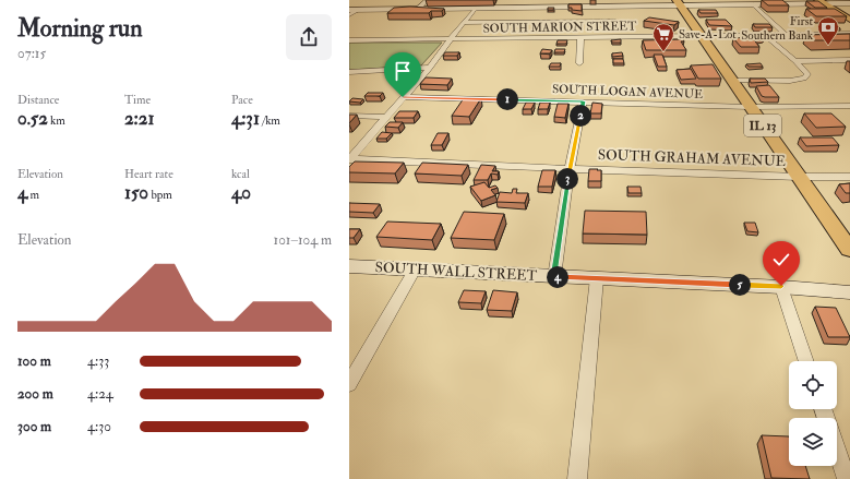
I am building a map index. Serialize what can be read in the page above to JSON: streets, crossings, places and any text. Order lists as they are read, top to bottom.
{
  "streets": {
    "highway": ["IL 13"],
    "main road": ["SOUTH WALL STREET"],
    "street": ["SOUTH MARION STREET", "SOUTH LOGAN AVENUE", "SOUTH GRAHAM AVENUE"]
  },
  "crossings": [
    ["SOUTH MARION STREET", "IL 13"],
    ["SOUTH LOGAN AVENUE", "IL 13"],
    ["IL 13", "SOUTH GRAHAM AVENUE"]
  ],
  "places": {
    "bank": ["First Southern Bank"],
    "supermarket": ["Save-A-Lot"]
  },
  "page": {
    "heading": ["Morning run", "07:15"],
    "stats": [
      ["Distance", "0.52 km"],
      ["Time", "2:21"],
      ["Pace", "4:31 /km"],
      ["Elevation", "4 m"],
      ["Heart rate", "150 bpm"],
      ["kcal", "40"]
    ],
    "pins": [
      "1",
      "2",
      "3",
      "4",
      "5"
    ],
    "chart": ["Elevation", "101–104 m"],
    "list": [
      {
        "name": "100 m",
        "note": "4:33"
      },
      {
        "name": "200 m",
        "note": "4:24"
      },
      {
        "name": "300 m",
        "note": "4:30"
      }
    ]
  }
}
